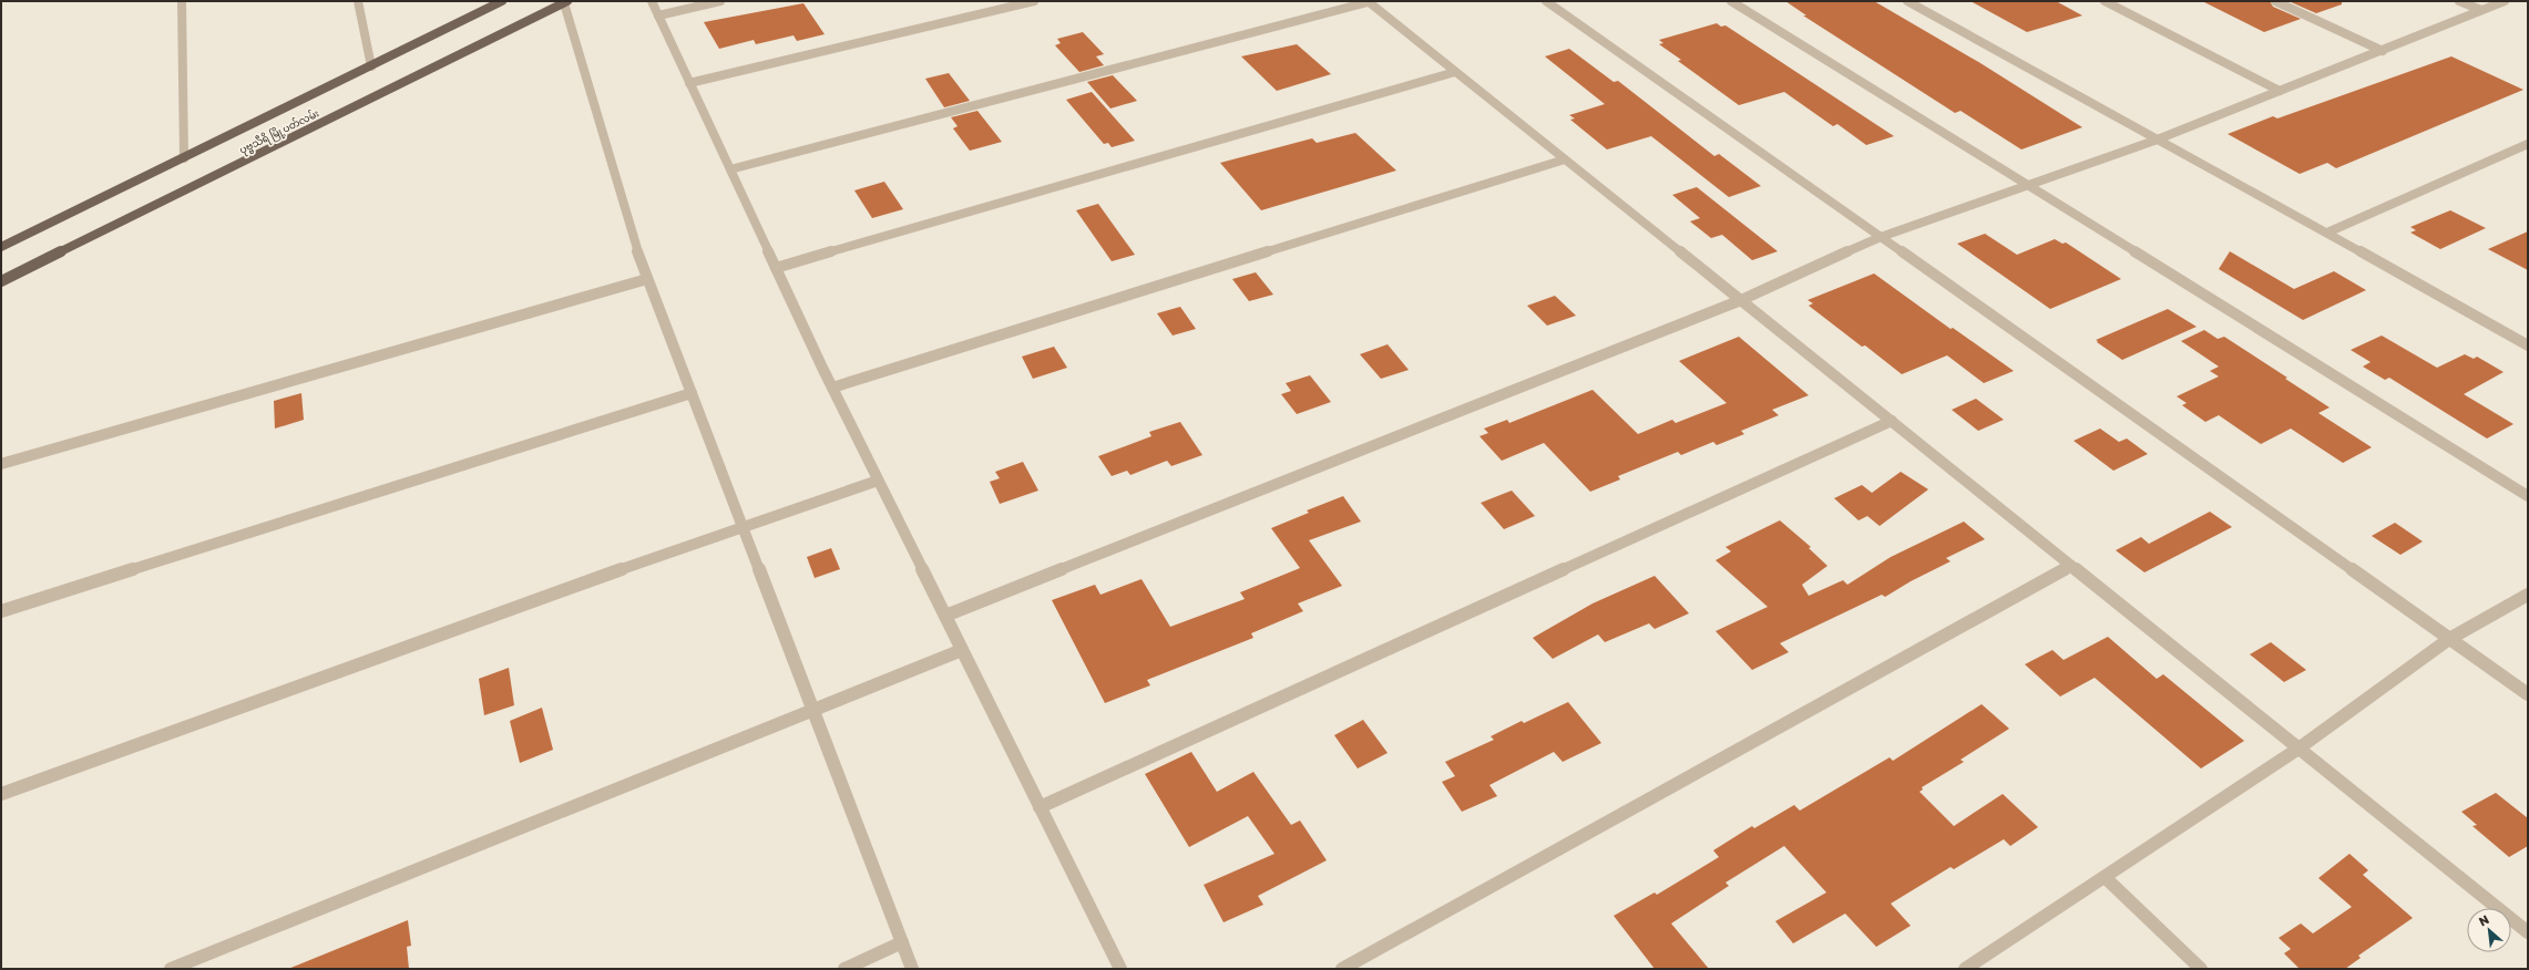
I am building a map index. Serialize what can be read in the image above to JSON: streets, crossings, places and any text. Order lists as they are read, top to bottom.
{
  "streets": {
    "main road": ["ပုဗ္ဗသီရိ မြို့ပတ်လမ်း"]
  },
  "north": "top left"
}
